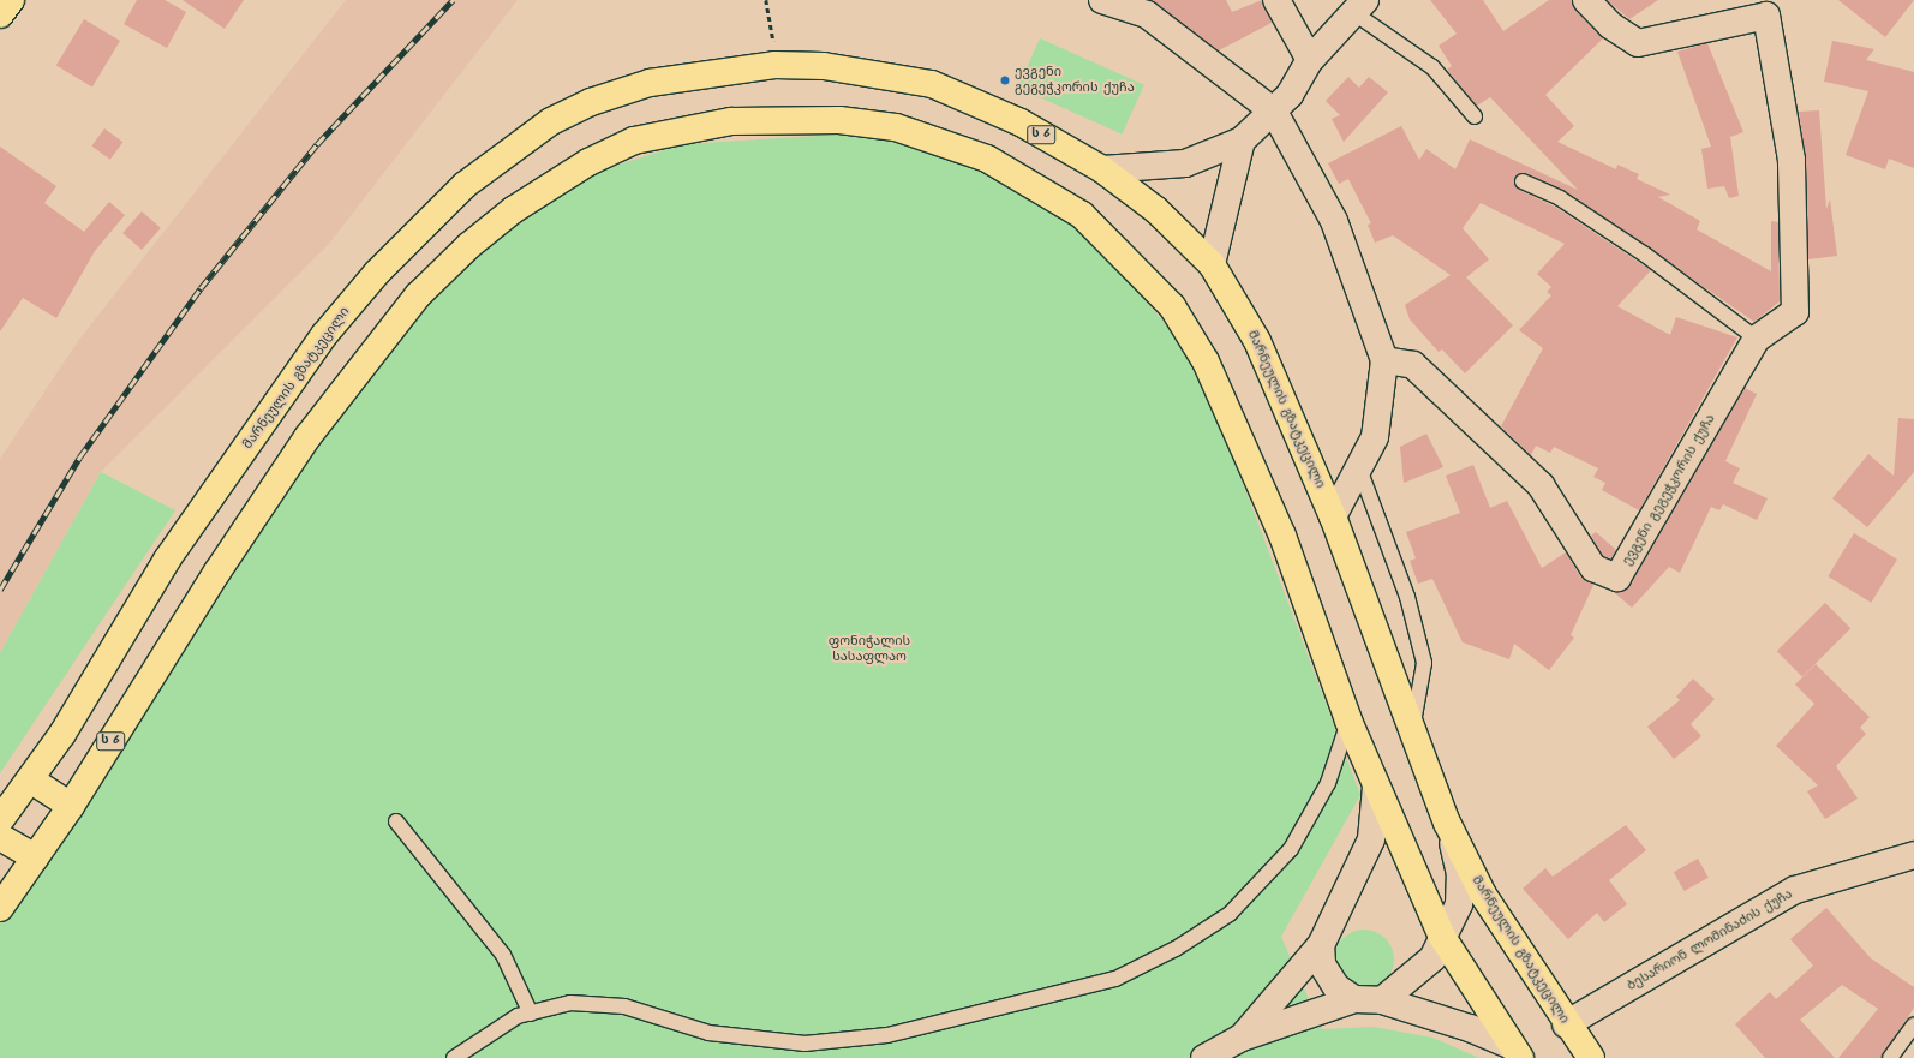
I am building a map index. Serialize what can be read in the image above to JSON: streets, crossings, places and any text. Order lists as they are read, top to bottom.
{
  "streets": {
    "highway": ["ს 6", "მარნეულის გზატკეცილი"],
    "street": ["ევგენი გეგეჭკორის ქუჩა", "ბესარიონ ლომინაძის ქუჩა"]
  },
  "crossings": [
    ["მარნეულის გზატკეცილი", "ბესარიონ ლომინაძის ქუჩა"]
  ],
  "parks": ["ფონიჭალის სასაფლაო"],
  "places": ["ევგენი გეგეჭკორის ქუჩა"]
}
